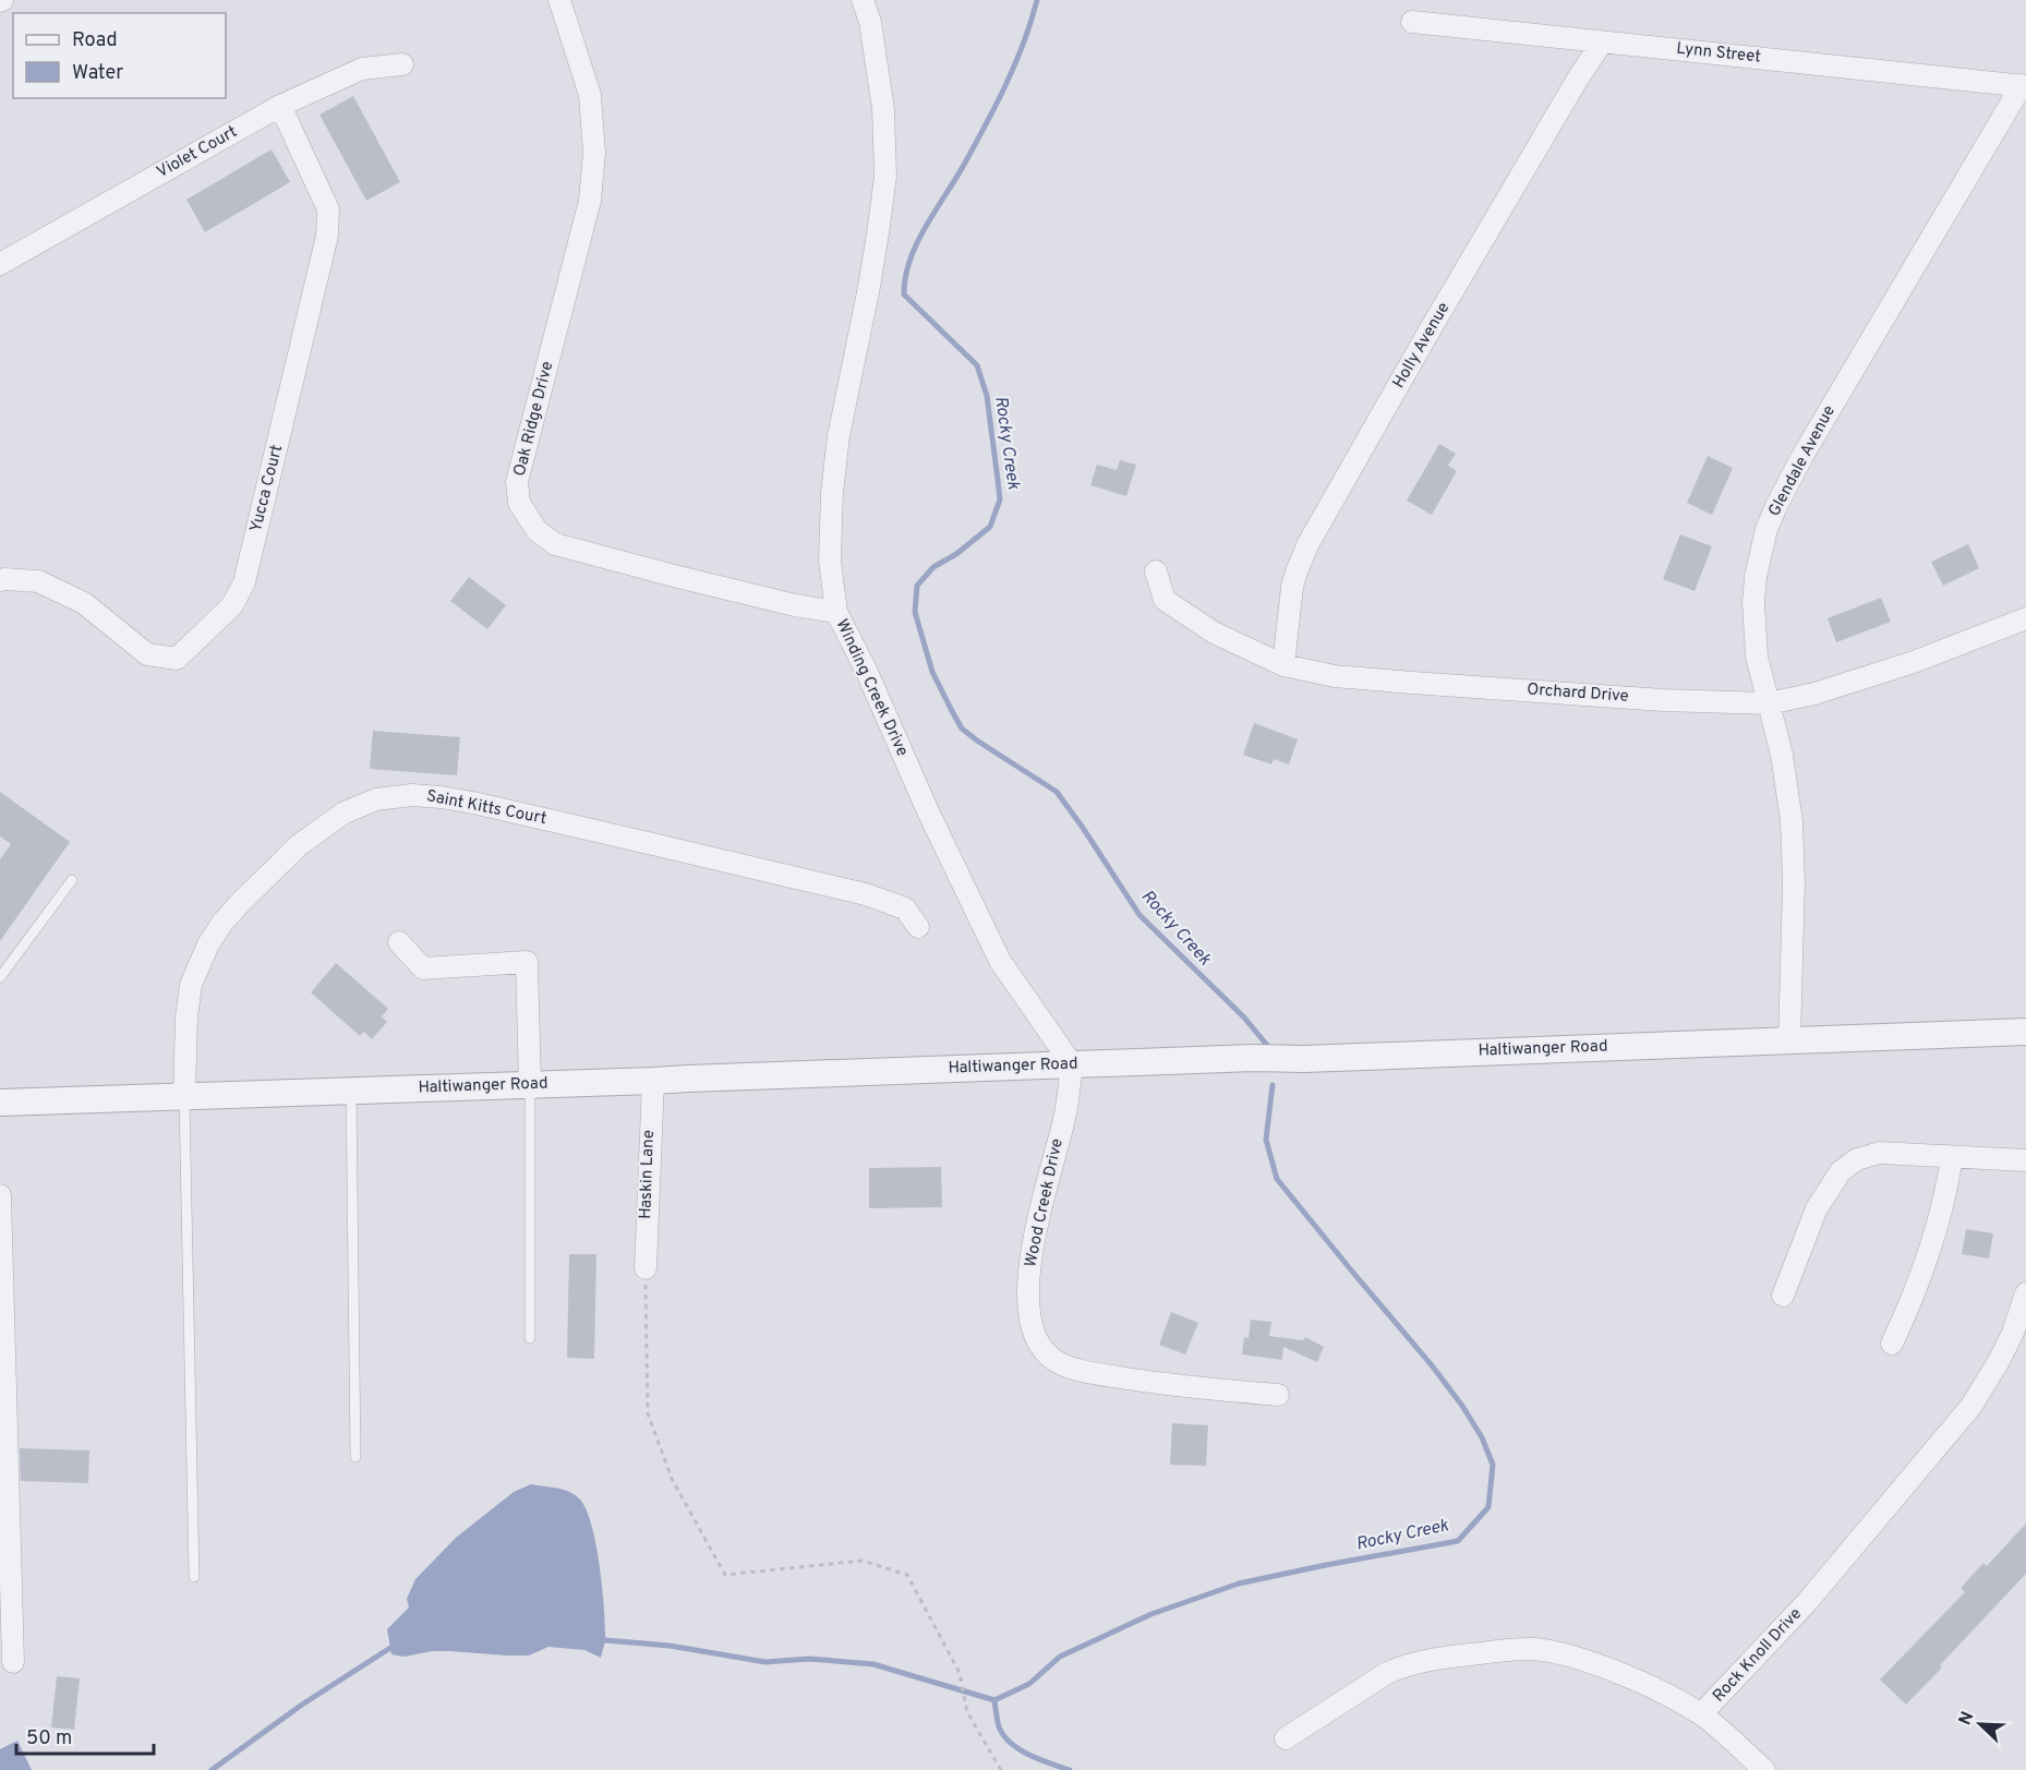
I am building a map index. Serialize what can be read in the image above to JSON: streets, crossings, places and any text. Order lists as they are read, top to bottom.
{
  "streets": {
    "street": [
      "Lynn Street",
      "Violet Court",
      "Holly Avenue",
      "Oak Ridge Drive",
      "Glendale Avenue",
      "Yucca Court",
      "Winding Creek Drive",
      "Orchard Drive",
      "Saint Kitts Court",
      "Haltiwanger Road",
      "Haskin Lane",
      "Wood Creek Drive",
      "Rock Knoll Drive"
    ]
  },
  "crossings": [
    ["Lynn Street", "Holly Avenue"],
    ["Lynn Street", "Glendale Avenue"],
    ["Violet Court", "Yucca Court"],
    ["Holly Avenue", "Orchard Drive"],
    ["Oak Ridge Drive", "Winding Creek Drive"],
    ["Glendale Avenue", "Orchard Drive"],
    ["Glendale Avenue", "Haltiwanger Road"],
    ["Winding Creek Drive", "Haltiwanger Road"],
    ["Winding Creek Drive", "Wood Creek Drive"],
    ["Saint Kitts Court", "Haltiwanger Road"],
    ["Haltiwanger Road", "Haskin Lane"],
    ["Haltiwanger Road", "Wood Creek Drive"]
  ],
  "water": ["Rocky Creek"],
  "legend": ["Road", "Water"],
  "scale_bar": "50 m",
  "north": "top left"
}
